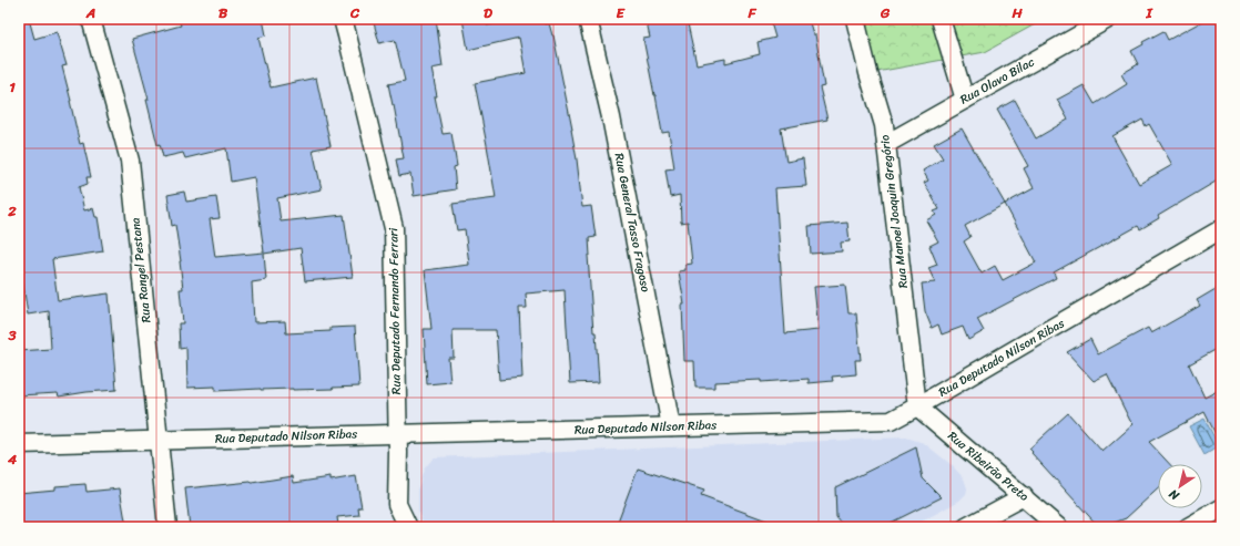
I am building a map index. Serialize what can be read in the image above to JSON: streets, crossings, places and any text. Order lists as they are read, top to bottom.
{
  "streets": {
    "street": [
      "Rua Olavo Bilac",
      "Rua Manoel Joaquin Gregório",
      "Rua General Tasso Fragoso",
      "Rua Rangel Pestana",
      "Rua Deputado Fernando Ferrari",
      "Rua Deputado Nilson Ribas",
      "Rua Ribeirão Preto"
    ]
  },
  "crossings": [
    ["Rua Olavo Bilac", "Rua Manoel Joaquin Gregório"],
    ["Rua Manoel Joaquin Gregório", "Rua Deputado Nilson Ribas"],
    ["Rua Manoel Joaquin Gregório", "Rua Ribeirão Preto"],
    ["Rua General Tasso Fragoso", "Rua Deputado Nilson Ribas"],
    ["Rua Rangel Pestana", "Rua Deputado Nilson Ribas"],
    ["Rua Deputado Fernando Ferrari", "Rua Deputado Nilson Ribas"],
    ["Rua Deputado Nilson Ribas", "Rua Ribeirão Preto"]
  ],
  "north": "bottom left",
  "grid": {
    "columns": [
      "A",
      "B",
      "C",
      "D",
      "E",
      "F",
      "G",
      "H",
      "I"
    ],
    "rows": [
      "1",
      "2",
      "3",
      "4"
    ]
  }
}
